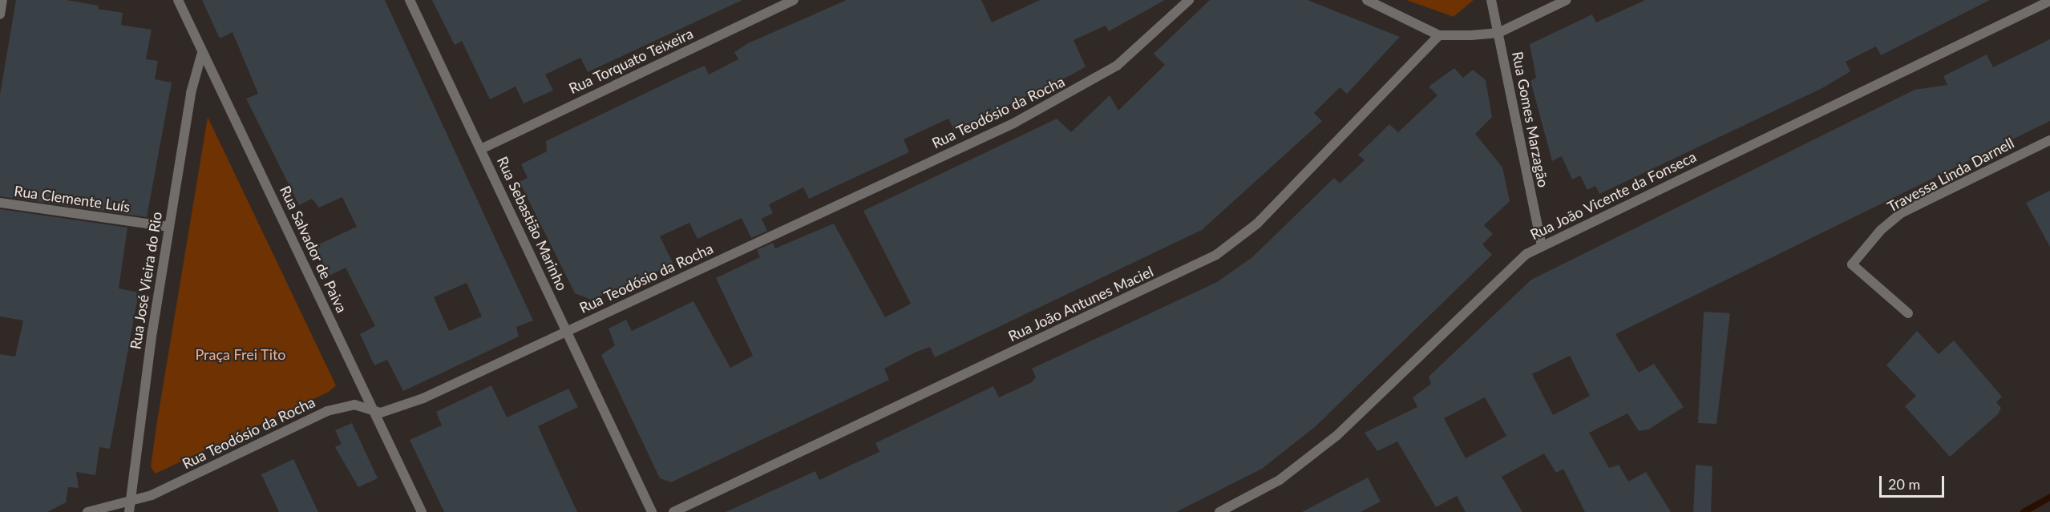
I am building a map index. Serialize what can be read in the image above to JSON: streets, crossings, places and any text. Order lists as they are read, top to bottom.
{
  "streets": {
    "street": [
      "Rua Torquato Teixeira",
      "Rua Teodósio da Rocha",
      "Rua Gomes Marzagão",
      "Travessa Linda Darnell",
      "Rua João Vicente da Fonseca",
      "Rua Clemente Luís",
      "Rua Sebastião Marinho",
      "Rua Salvador de Paiva",
      "Rua José Vieira do Rio",
      "Rua João Antunes Maciel"
    ]
  },
  "crossings": [
    ["Rua Torquato Teixeira", "Rua Sebastião Marinho"],
    ["Rua Teodósio da Rocha", "Rua Sebastião Marinho"],
    ["Rua Teodósio da Rocha", "Rua Salvador de Paiva"],
    ["Rua Teodósio da Rocha", "Rua José Vieira do Rio"],
    ["Rua Gomes Marzagão", "Rua João Vicente da Fonseca"],
    ["Rua Clemente Luís", "Rua José Vieira do Rio"],
    ["Rua Salvador de Paiva", "Rua José Vieira do Rio"]
  ],
  "parks": ["Praça Frei Tito"],
  "scale_bar": "20 m"
}
